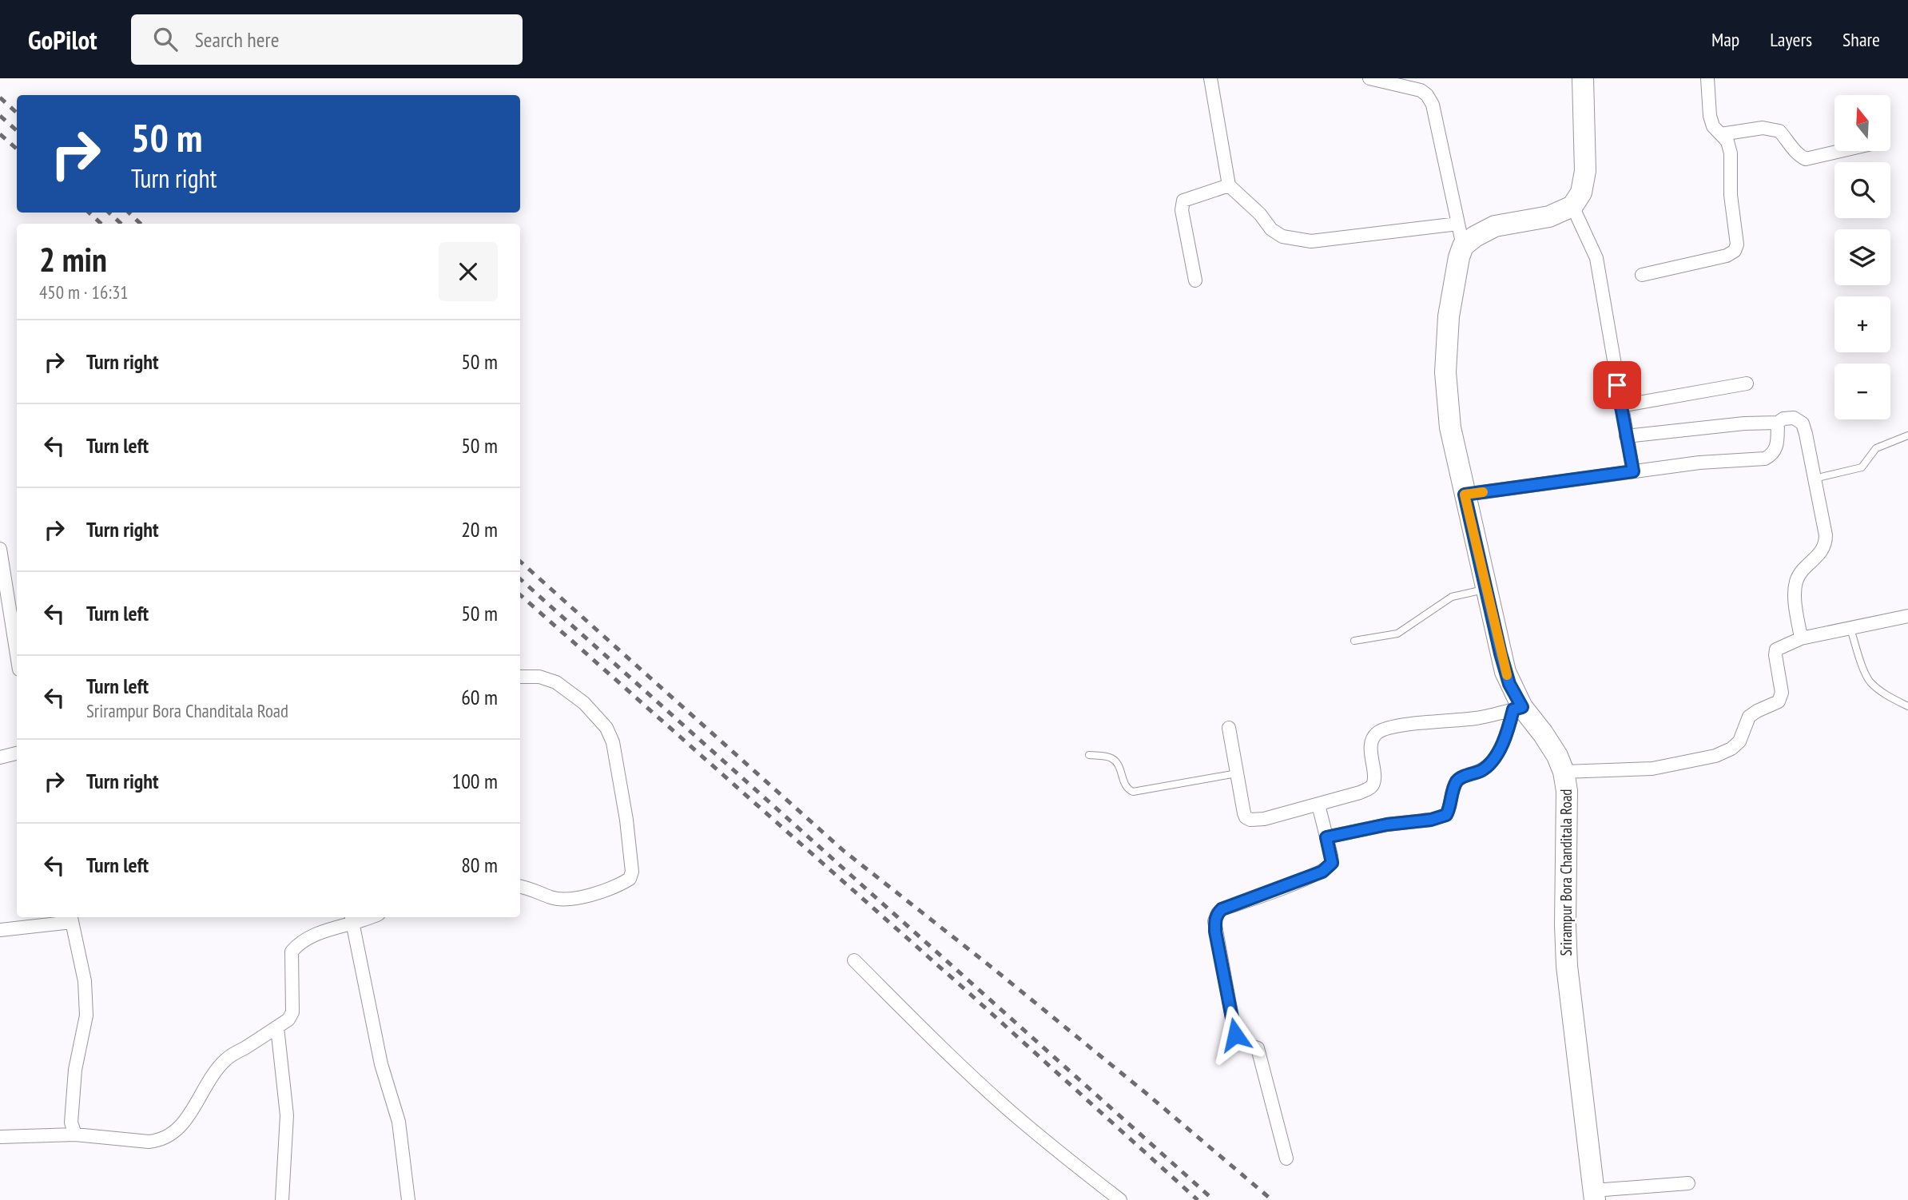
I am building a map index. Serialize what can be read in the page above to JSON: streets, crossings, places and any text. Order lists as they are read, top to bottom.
{
  "streets": {
    "main road": ["Srirampur Bora Chanditala Road"]
  },
  "north": "top",
  "page": {
    "header": "GoPilot",
    "search": "Search here",
    "nav": ["Map", "Layers", "Share"],
    "map_buttons": ["+", "−"],
    "turn": ["50 m", "Turn right"],
    "heading": ["2 min", "450 m · 16:31"],
    "list": [
      {
        "name": "Turn right",
        "value": "50 m"
      },
      {
        "name": "Turn left",
        "value": "50 m"
      },
      {
        "name": "Turn right",
        "value": "20 m"
      },
      {
        "name": "Turn left",
        "value": "50 m"
      },
      {
        "name": "Turn left",
        "note": "Srirampur Bora Chanditala Road",
        "value": "60 m"
      },
      {
        "name": "Turn right",
        "value": "100 m"
      },
      {
        "name": "Turn left",
        "value": "80 m"
      }
    ]
  }
}
